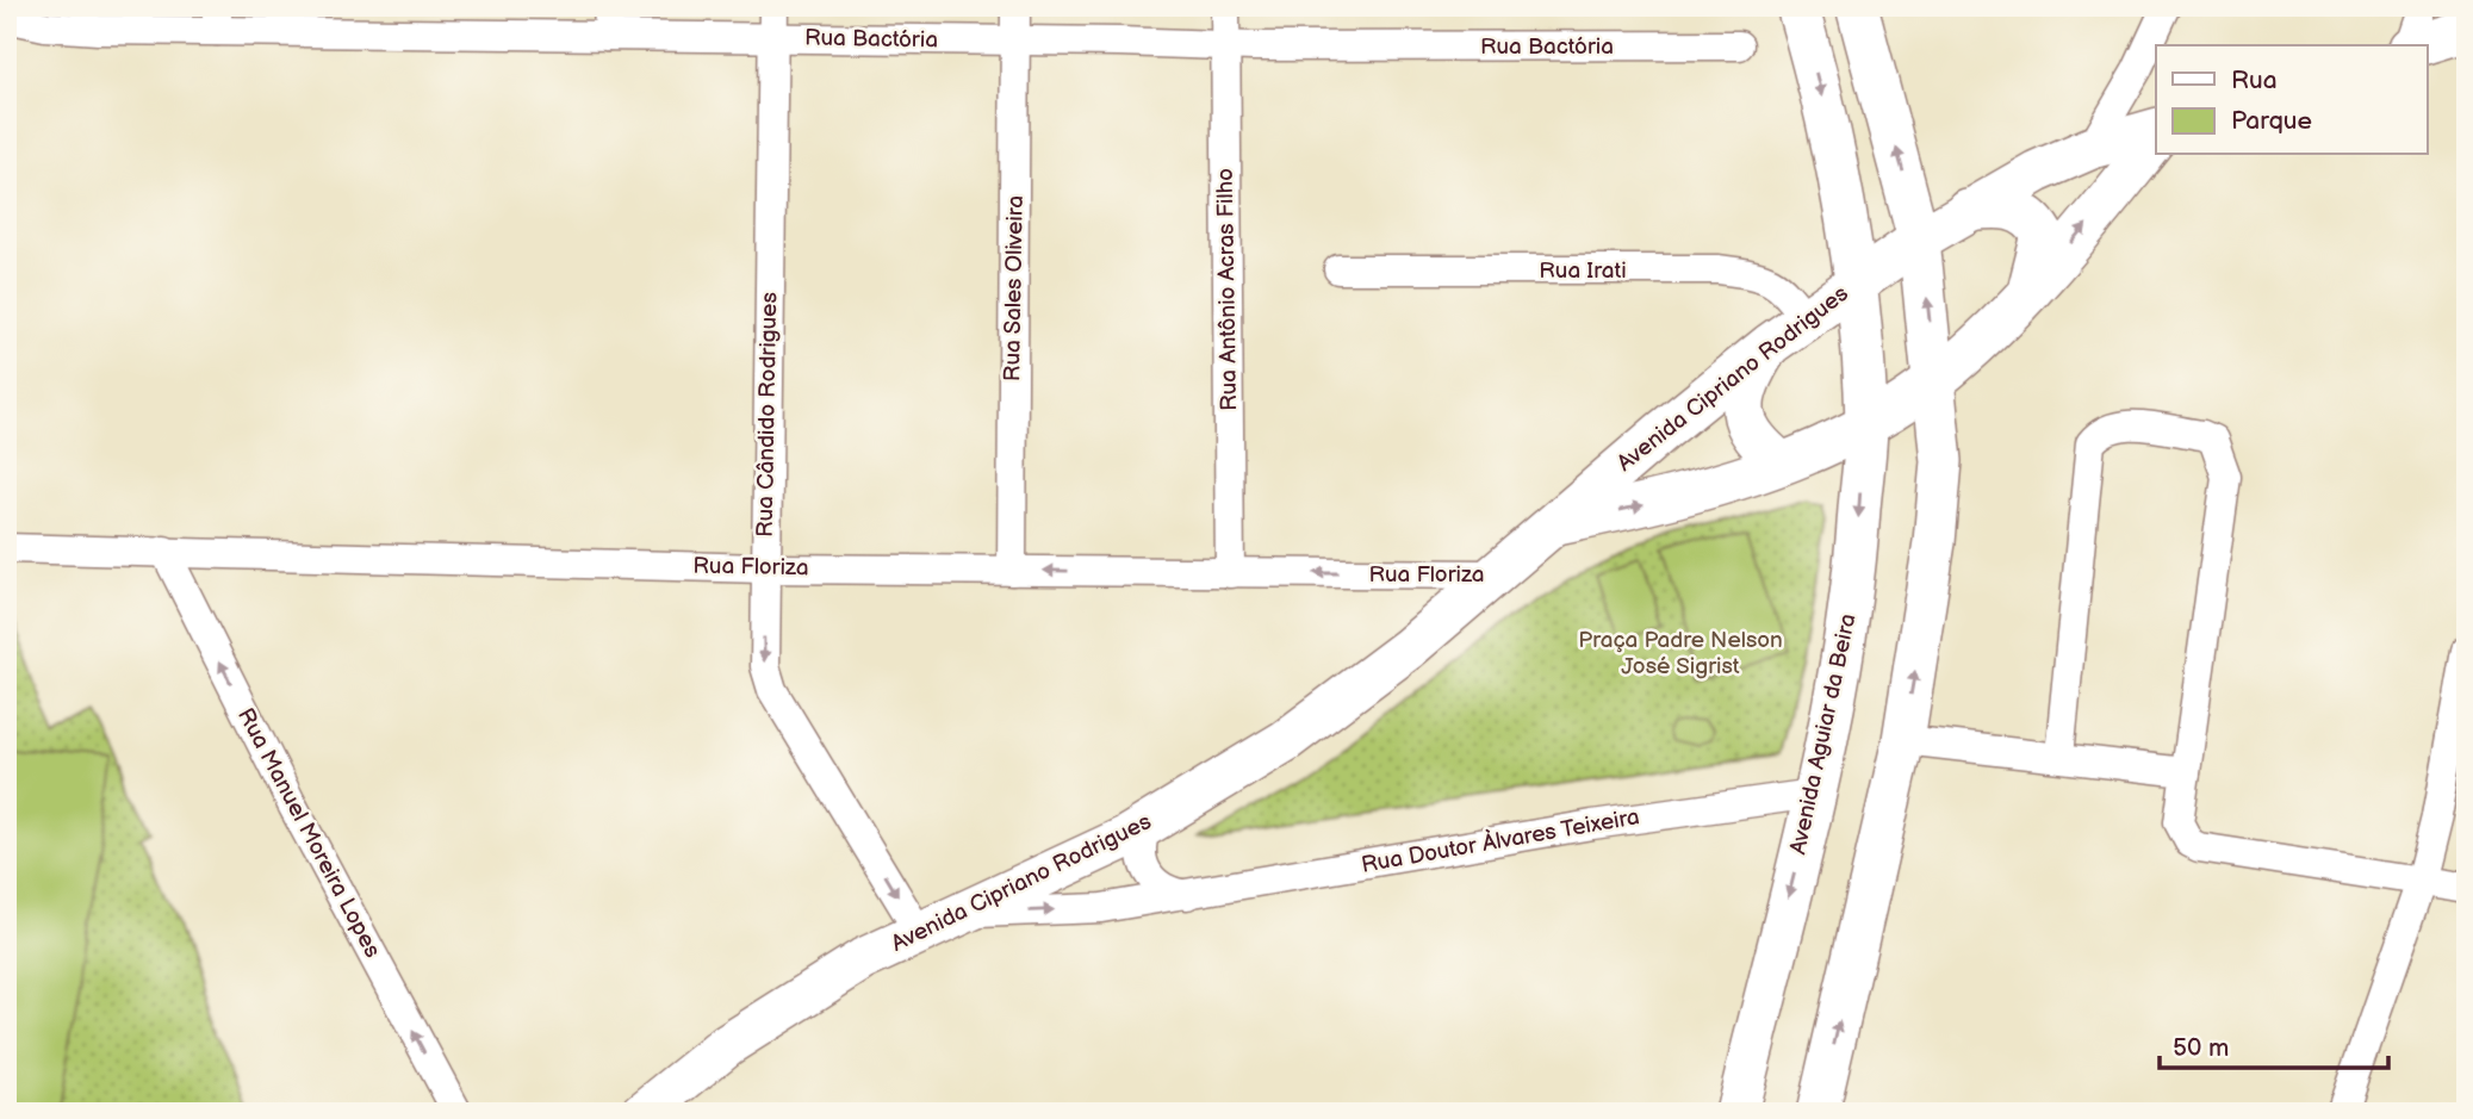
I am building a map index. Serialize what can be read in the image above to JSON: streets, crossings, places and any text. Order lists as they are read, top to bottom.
{
  "streets": {
    "main road": ["Avenida Cipriano Rodrigues", "Avenida Aguiar da Beira"],
    "street": [
      "Rua Bactória",
      "Rua Irati",
      "Rua Sales Oliveira",
      "Rua Antônio Acras Filho",
      "Rua Cândido Rodrigues",
      "Rua Floriza",
      "Rua Manuel Moreira Lopes",
      "Rua Doutor Àlvares Teixeira"
    ]
  },
  "crossings": [
    ["Rua Bactória", "Rua Sales Oliveira"],
    ["Rua Bactória", "Rua Antônio Acras Filho"],
    ["Rua Bactória", "Rua Cândido Rodrigues"],
    ["Rua Irati", "Avenida Cipriano Rodrigues"],
    ["Rua Sales Oliveira", "Rua Floriza"],
    ["Rua Antônio Acras Filho", "Rua Floriza"],
    ["Avenida Cipriano Rodrigues", "Rua Cândido Rodrigues"],
    ["Avenida Cipriano Rodrigues", "Rua Floriza"],
    ["Avenida Cipriano Rodrigues", "Avenida Aguiar da Beira"],
    ["Avenida Cipriano Rodrigues", "Rua Doutor Àlvares Teixeira"],
    ["Rua Cândido Rodrigues", "Rua Floriza"],
    ["Rua Floriza", "Rua Manuel Moreira Lopes"],
    ["Avenida Aguiar da Beira", "Rua Doutor Àlvares Teixeira"]
  ],
  "one_way": ["Rua Cândido Rodrigues", "Rua Manuel Moreira Lopes"],
  "parks": ["Praça Padre Nelson José Sigrist"],
  "legend": ["Rua", "Parque"],
  "scale_bar": "50 m"
}
